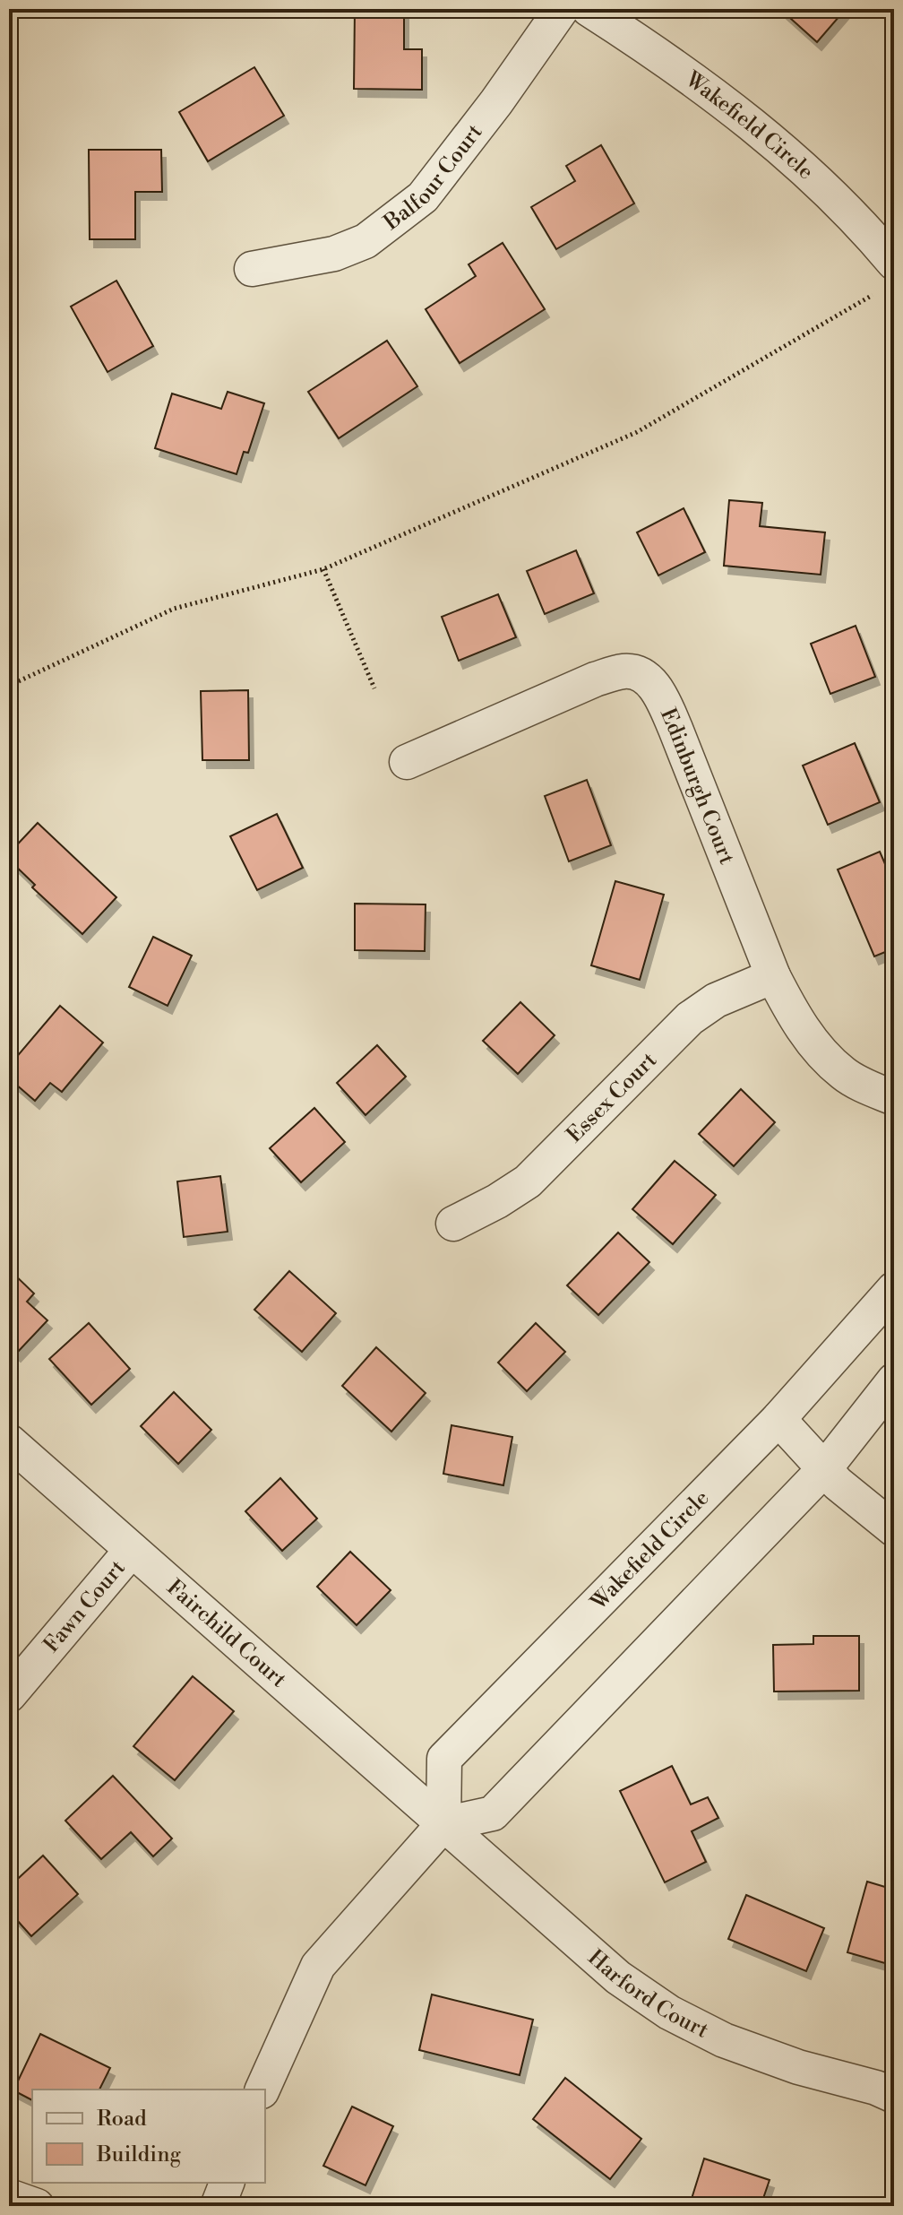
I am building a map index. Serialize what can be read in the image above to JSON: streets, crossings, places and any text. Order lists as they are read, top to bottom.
{
  "streets": {
    "street": [
      "Wakefield Circle",
      "Balfour Court",
      "Edinburgh Court",
      "Essex Court",
      "Fawn Court",
      "Fairchild Court",
      "Harford Court"
    ]
  },
  "crossings": [
    ["Wakefield Circle", "Fairchild Court"],
    ["Wakefield Circle", "Harford Court"],
    ["Edinburgh Court", "Essex Court"],
    ["Fawn Court", "Fairchild Court"],
    ["Fairchild Court", "Harford Court"]
  ],
  "legend": ["Road", "Building"]
}
